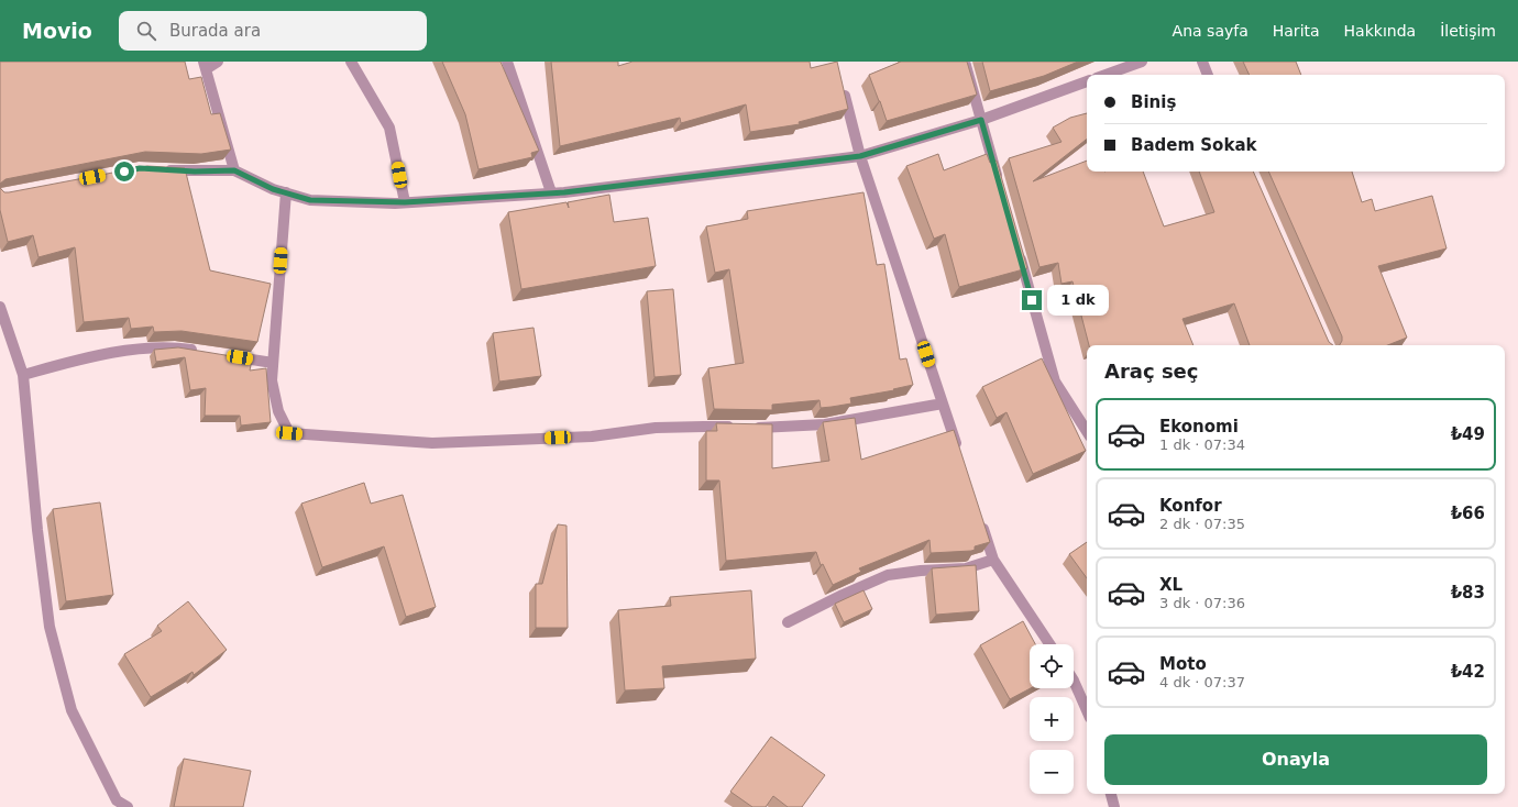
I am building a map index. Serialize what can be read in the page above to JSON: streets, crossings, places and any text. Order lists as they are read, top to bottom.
{
  "page": {
    "header": "Movio",
    "search": "Burada ara",
    "nav": [
      "Ana sayfa",
      "Harita",
      "Hakkında",
      "İletişim"
    ],
    "banner": ["Biniş", "Badem Sokak"],
    "bubble": "1 dk",
    "heading": "Araç seç",
    "list": [
      {
        "name": "Ekonomi",
        "note": "1 dk · 07:34",
        "value": "₺49"
      },
      {
        "name": "Konfor",
        "note": "2 dk · 07:35",
        "value": "₺66"
      },
      {
        "name": "XL",
        "note": "3 dk · 07:36",
        "value": "₺83"
      },
      {
        "name": "Moto",
        "note": "4 dk · 07:37",
        "value": "₺42"
      }
    ],
    "map_buttons": ["+", "−"],
    "buttons": "Onayla"
  }
}
